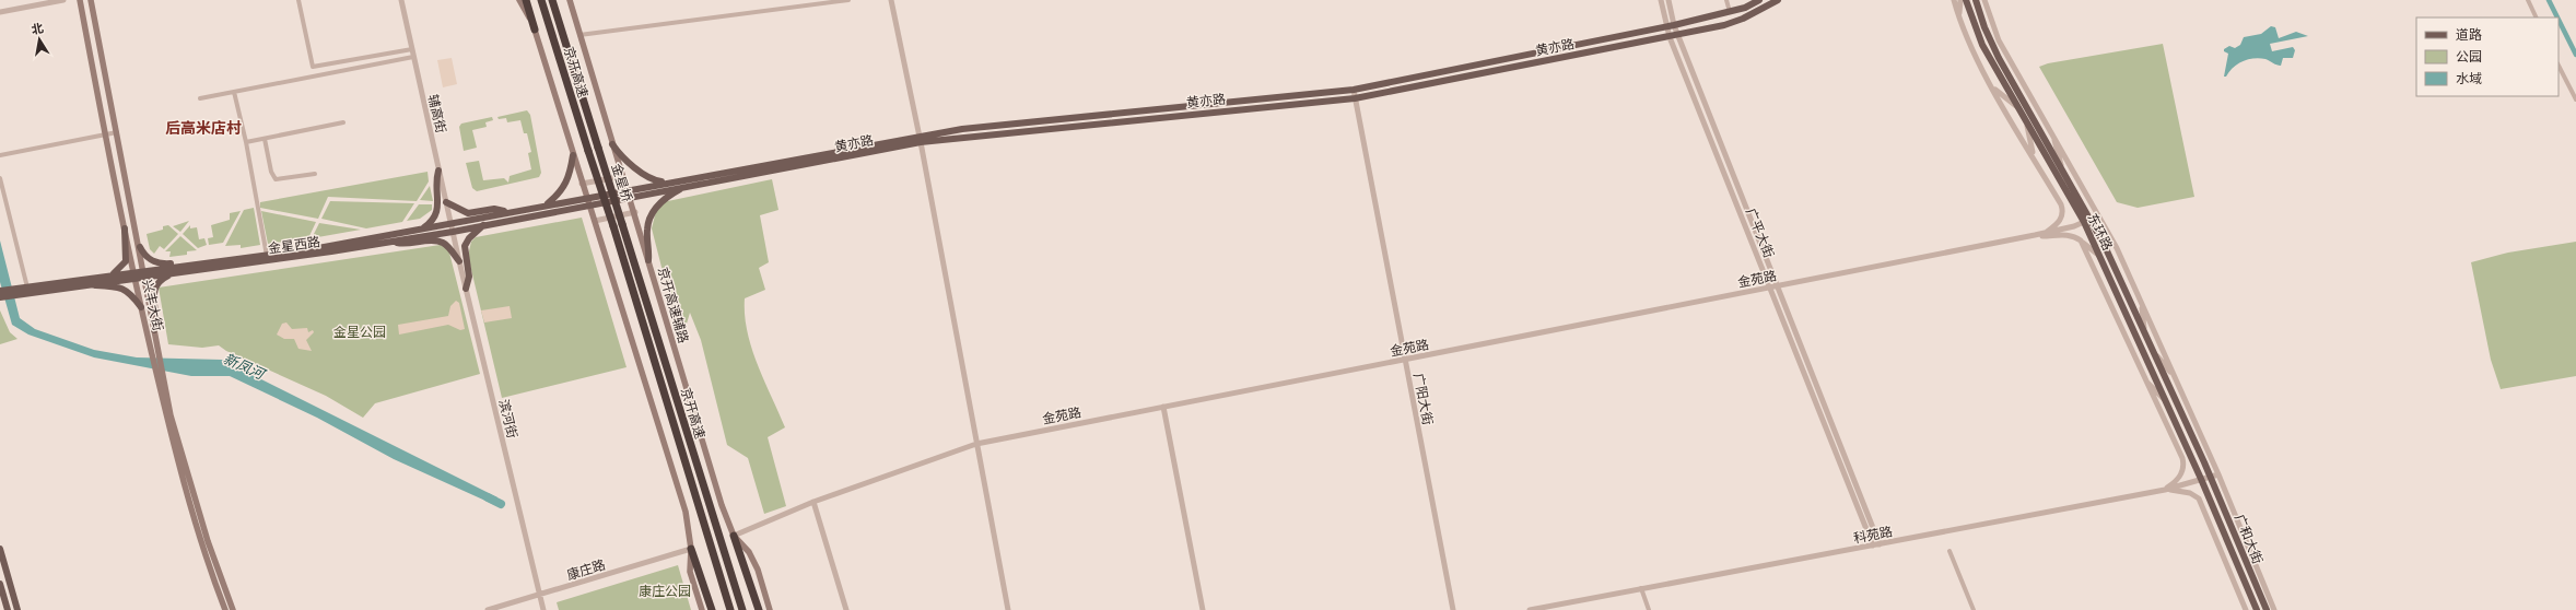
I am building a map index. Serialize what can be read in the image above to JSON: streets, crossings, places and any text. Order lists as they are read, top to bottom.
{
  "streets": {
    "highway": ["京开高速", "金星桥"],
    "main road": [
      "黄亦路",
      "东环路",
      "金星西路",
      "兴丰大街",
      "京开高速辅路",
      "广和大街"
    ],
    "street": [
      "辅高街",
      "广平大街",
      "金苑路",
      "广阳大街",
      "滨河街",
      "科苑路",
      "康庄路"
    ]
  },
  "crossings": [
    ["黄亦路", "广平大街"],
    ["黄亦路", "金星西路"],
    ["黄亦路", "京开高速辅路"],
    ["黄亦路", "广阳大街"],
    ["京开高速", "金星桥"],
    ["辅高街", "金星西路"],
    ["辅高街", "滨河街"],
    ["东环路", "金苑路"],
    ["东环路", "科苑路"],
    ["东环路", "广和大街"],
    ["广平大街", "金苑路"],
    ["广平大街", "科苑路"],
    ["金星西路", "兴丰大街"],
    ["金星西路", "滨河街"],
    ["金苑路", "京开高速辅路"],
    ["金苑路", "广阳大街"],
    ["滨河街", "康庄路"],
    ["科苑路", "广和大街"]
  ],
  "districts": ["后高米店村"],
  "water": ["新凤河"],
  "parks": ["金星公园", "康庄公园"],
  "legend": ["道路", "公园", "水域"],
  "north": "top"
}
